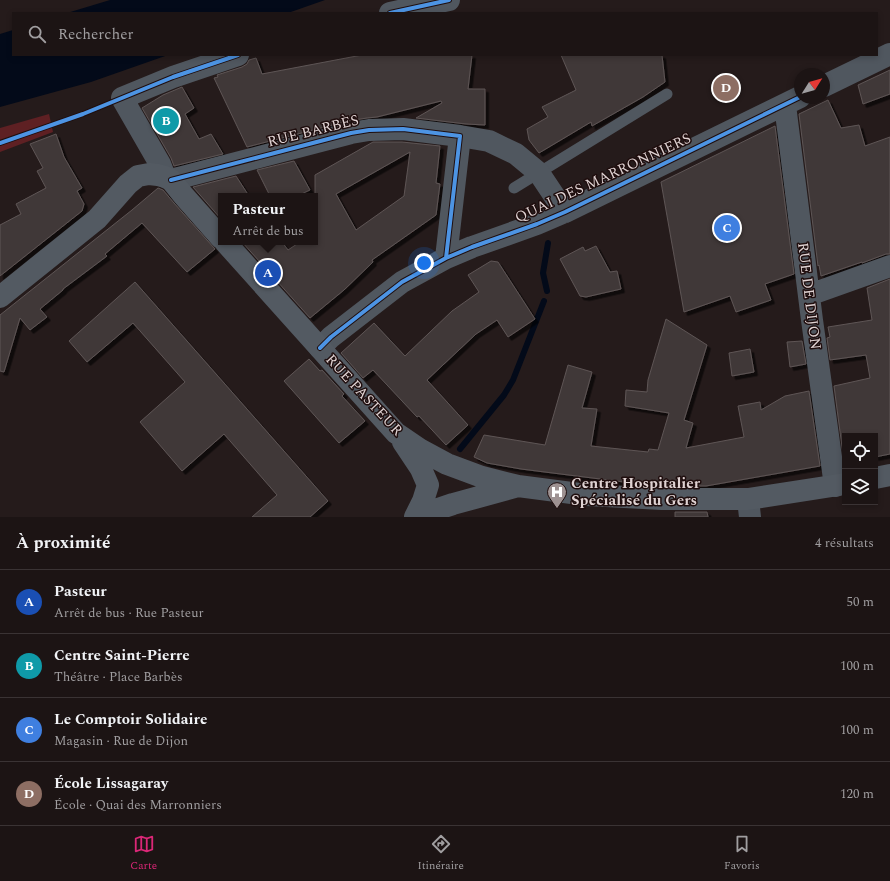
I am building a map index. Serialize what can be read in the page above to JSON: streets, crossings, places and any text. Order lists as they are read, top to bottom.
{
  "streets": {
    "main road": ["RUE PASTEUR"],
    "street": ["RUE BARBÈS", "QUAI DES MARRONNIERS", "RUE DE DIJON"]
  },
  "crossings": [
    ["RUE BARBÈS", "QUAI DES MARRONNIERS"],
    ["QUAI DES MARRONNIERS", "RUE DE DIJON"],
    ["QUAI DES MARRONNIERS", "RUE PASTEUR"],
    ["RUE DE DIJON", "RUE PASTEUR"]
  ],
  "places": {
    "hospital": ["Centre Hospitalier Spécialisé du Gers"]
  },
  "north": "top right",
  "page": {
    "search": "Rechercher",
    "pins": [
      "D",
      "B",
      "C",
      "A"
    ],
    "popup": ["Pasteur", "Arrêt de bus"],
    "heading": ["À proximité", "4 résultats"],
    "list": [
      {
        "mark": "A",
        "name": "Pasteur",
        "note": "Arrêt de bus · Rue Pasteur",
        "value": "50 m"
      },
      {
        "mark": "B",
        "name": "Centre Saint-Pierre",
        "note": "Théâtre · Place Barbès",
        "value": "100 m"
      },
      {
        "mark": "C",
        "name": "Le Comptoir Solidaire",
        "note": "Magasin · Rue de Dijon",
        "value": "100 m"
      },
      {
        "mark": "D",
        "name": "École Lissagaray",
        "note": "École · Quai des Marronniers",
        "value": "120 m"
      }
    ],
    "nav": ["Carte", "Itinéraire", "Favoris"]
  }
}
